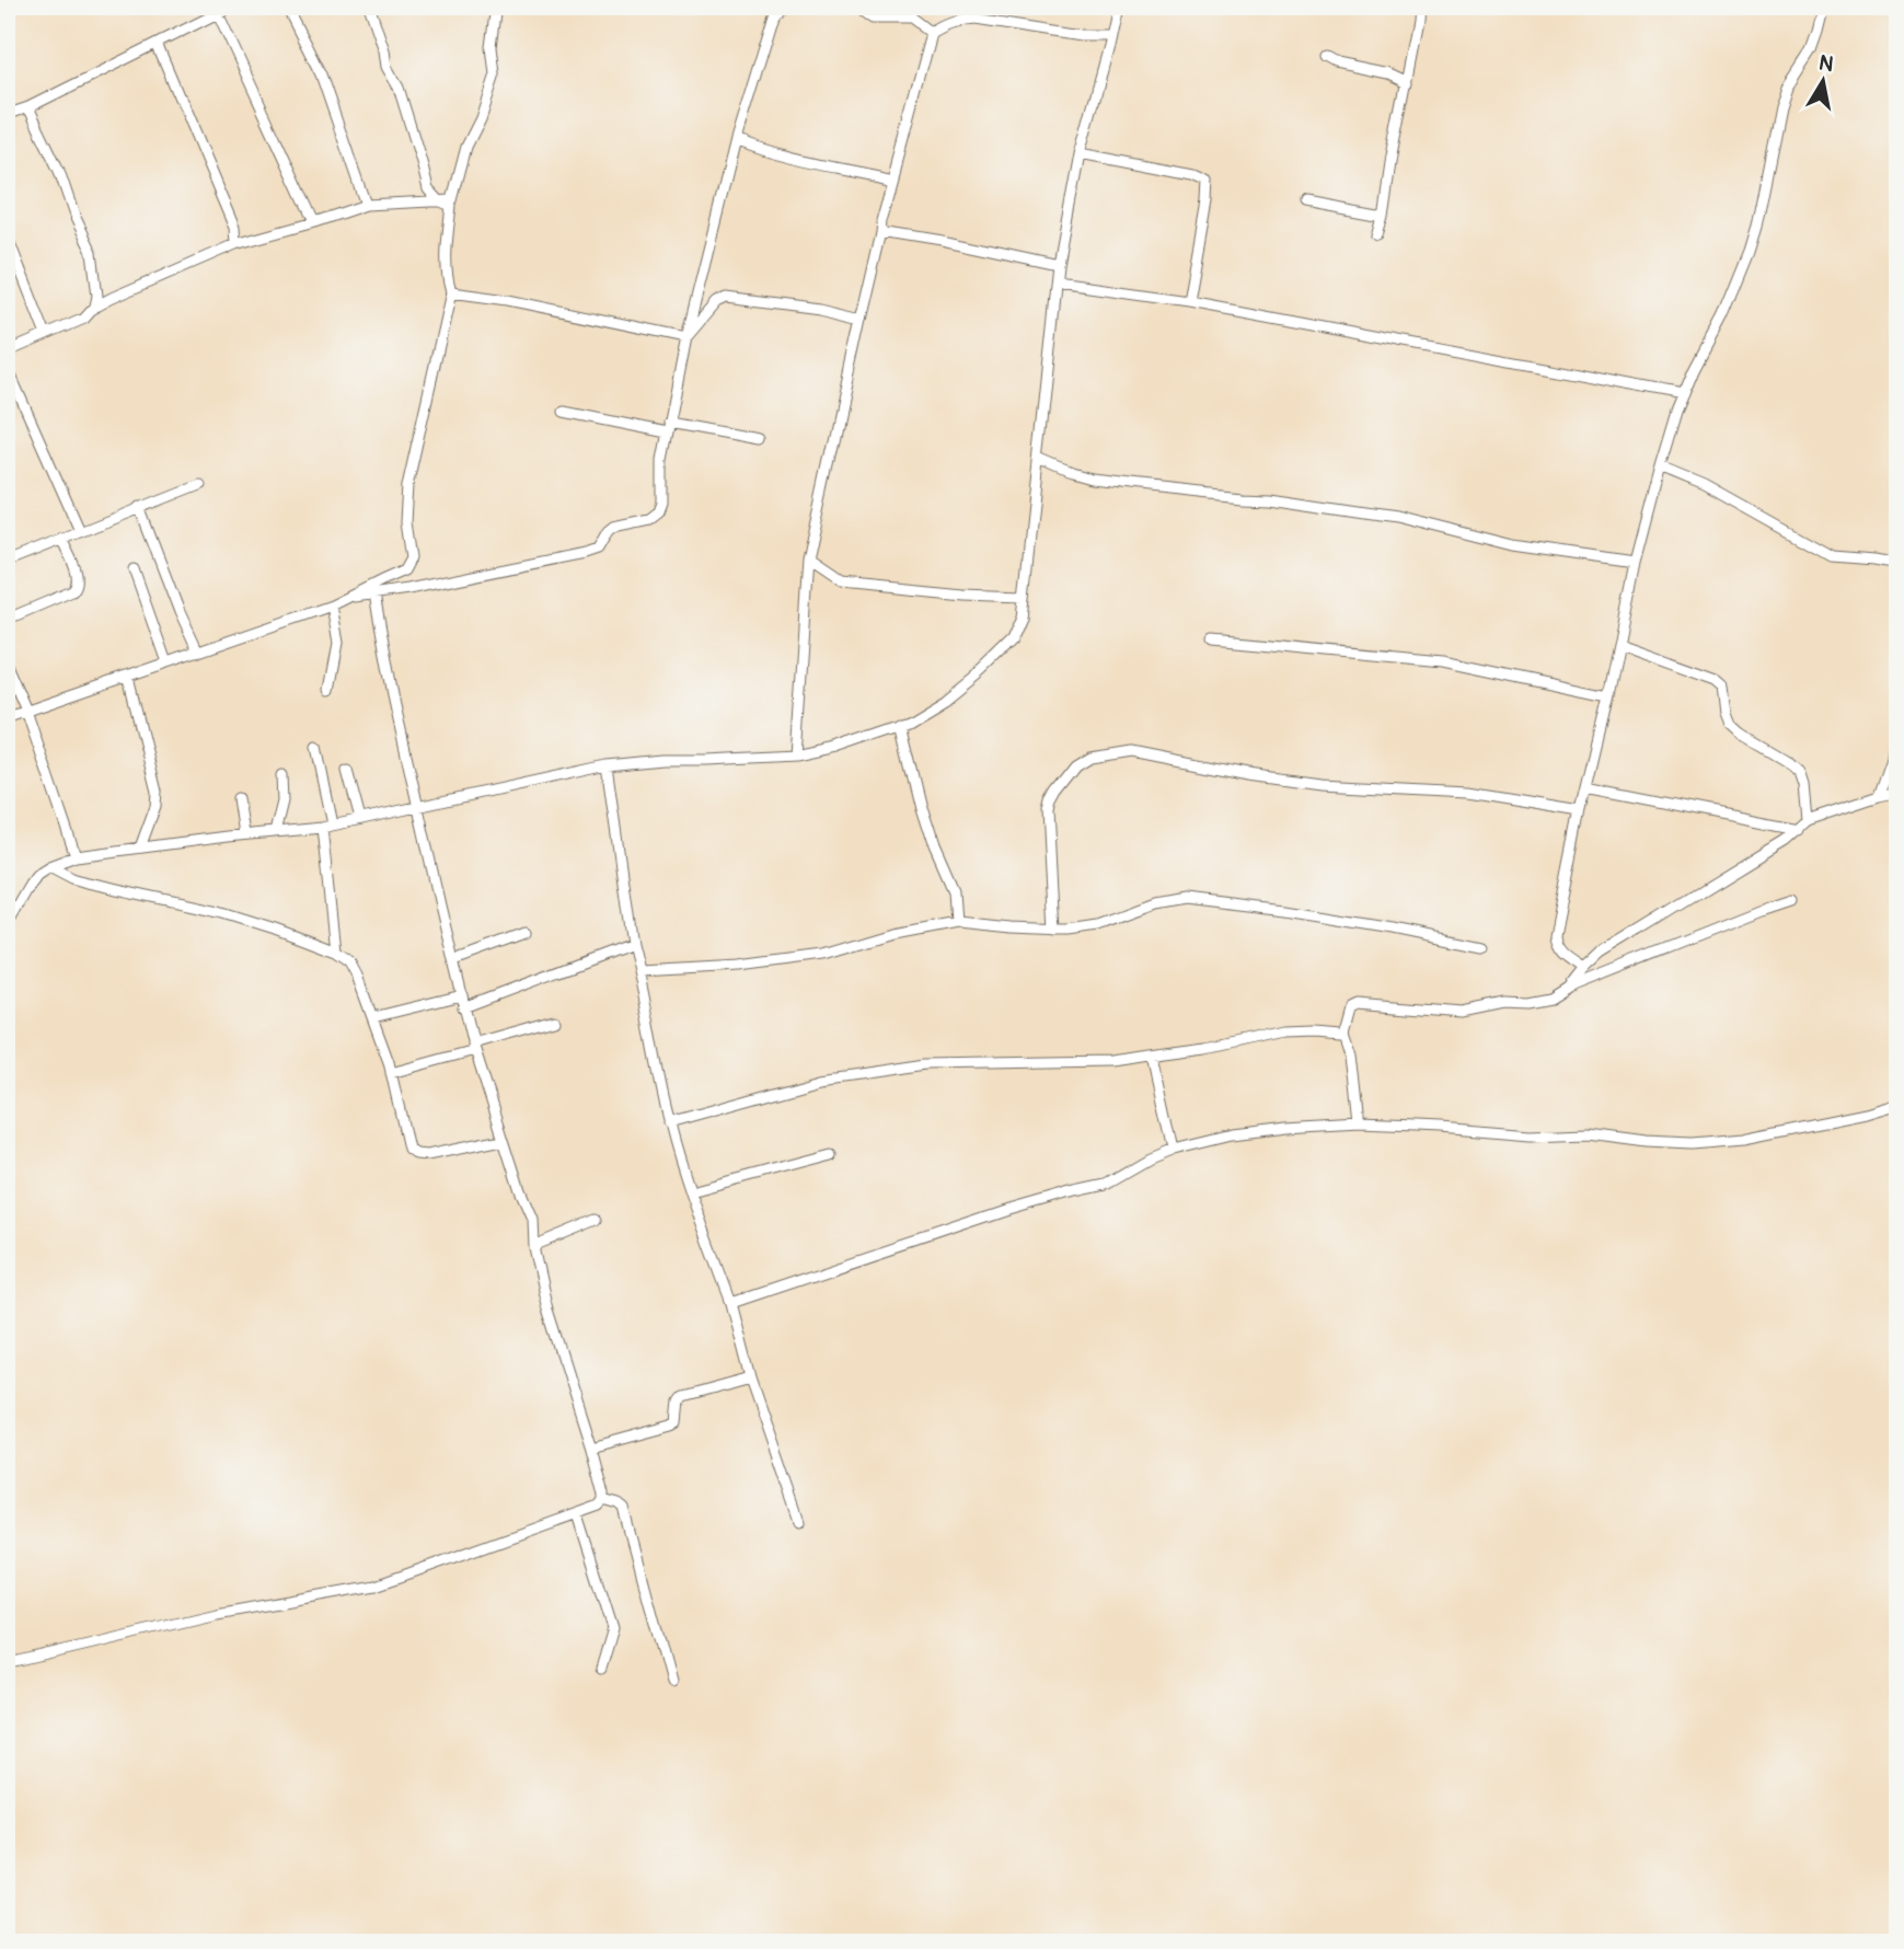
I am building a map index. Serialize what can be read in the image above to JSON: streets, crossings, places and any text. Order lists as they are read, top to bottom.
{
  "north": "top"
}
